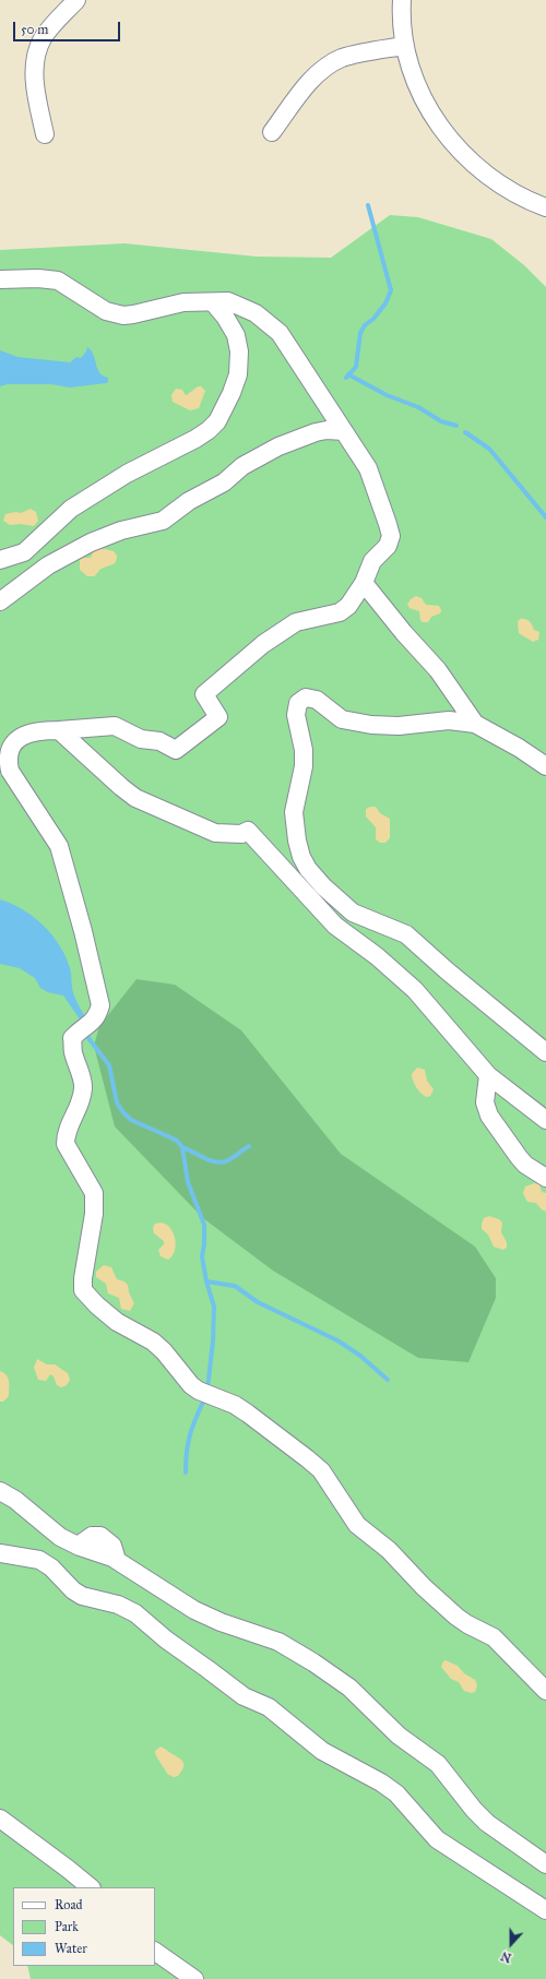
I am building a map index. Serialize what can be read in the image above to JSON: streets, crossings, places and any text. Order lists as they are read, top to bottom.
{
  "legend": ["Road", "Park", "Water"],
  "scale_bar": "50 m",
  "north": "bottom"
}
